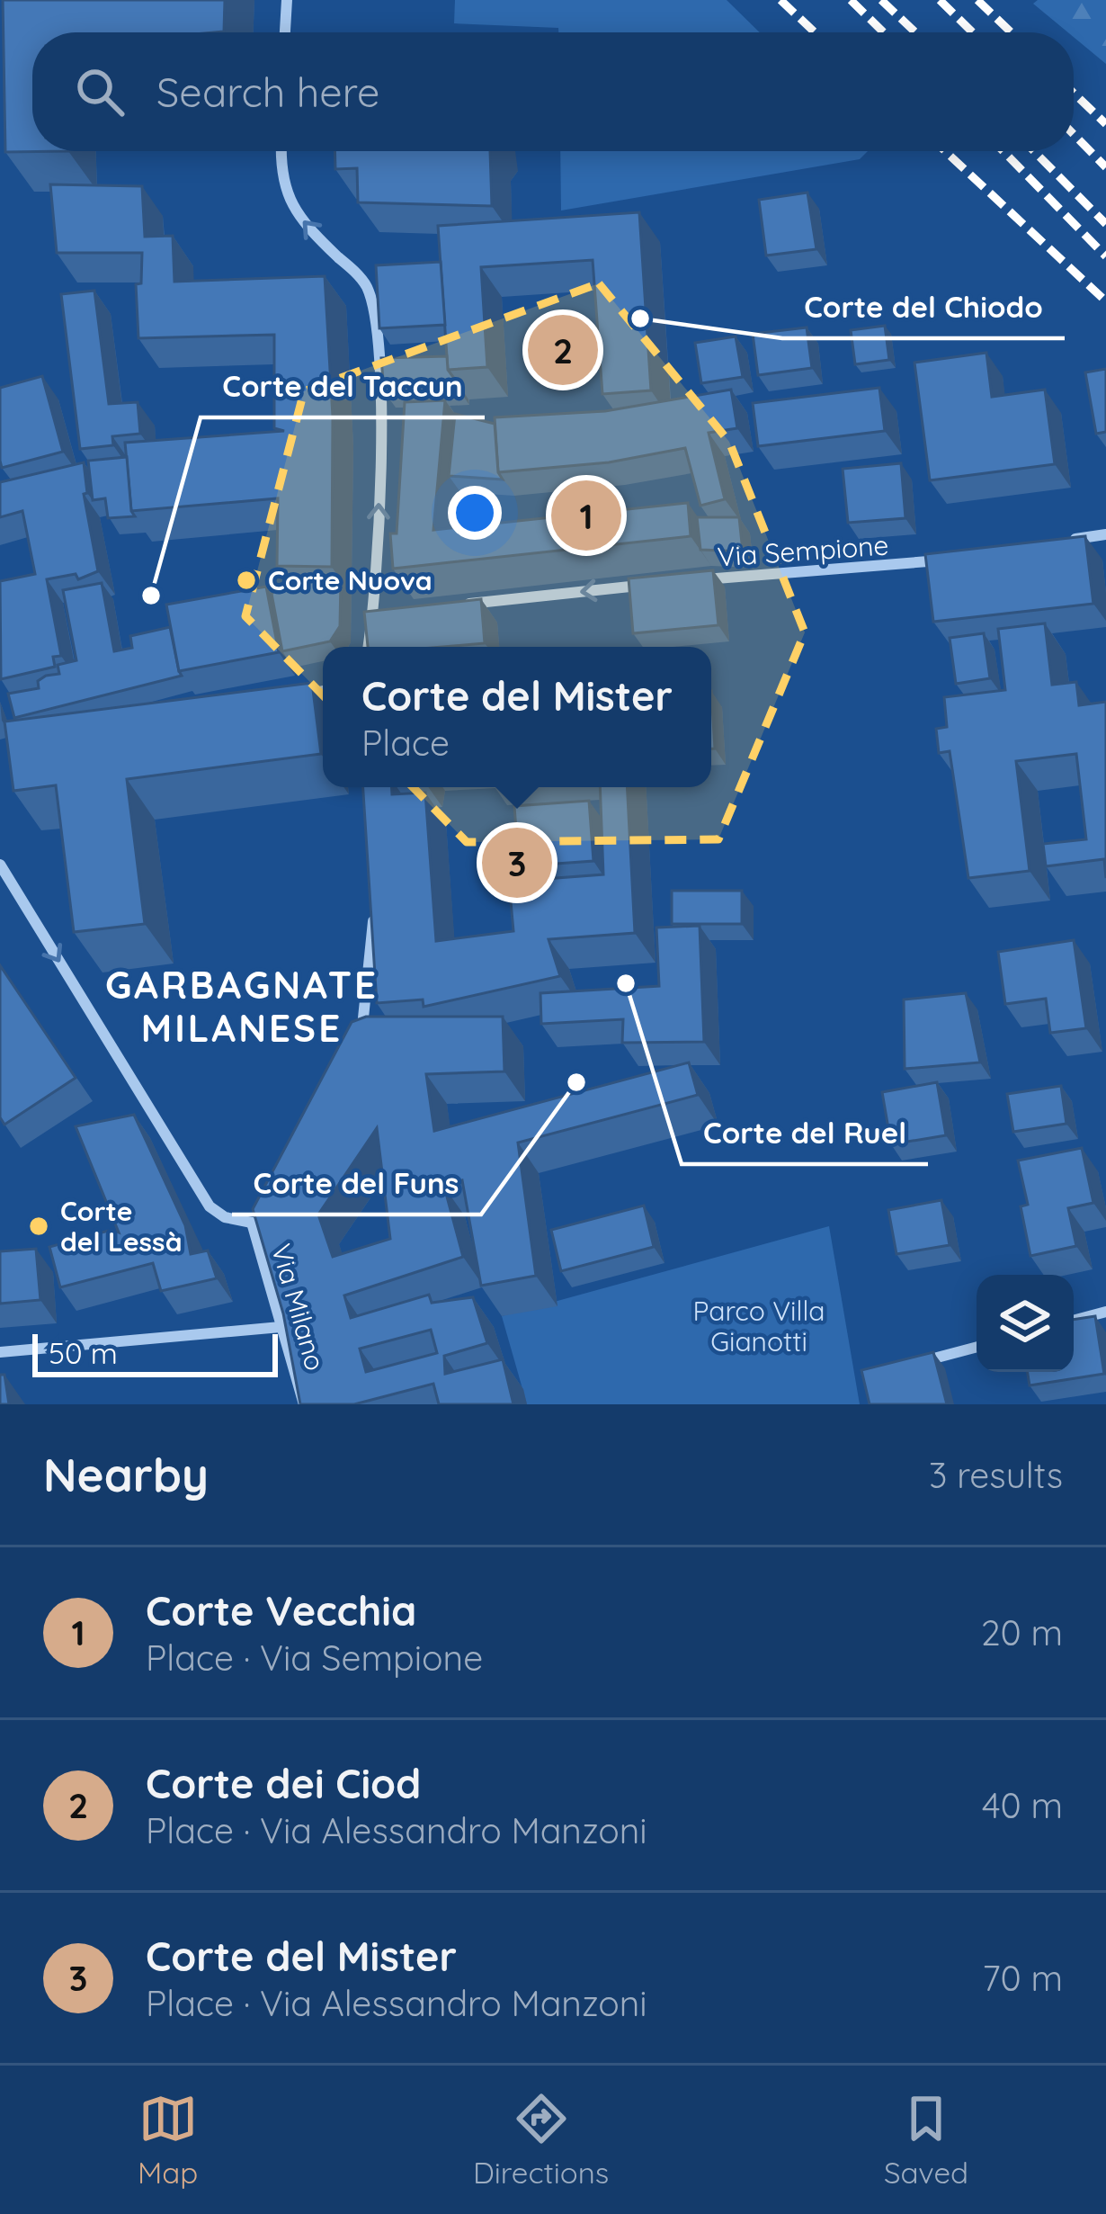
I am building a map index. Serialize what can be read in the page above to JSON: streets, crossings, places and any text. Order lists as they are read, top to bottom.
{
  "streets": {
    "street": ["Via Sempione", "Via Milano"]
  },
  "districts": ["GARBAGNATE MILANESE"],
  "parks": ["Parco Villa Gianotti"],
  "places": [
    "Corte del Chiodo",
    "Corte Nuova",
    "Corte del Taccun",
    "Corte del Ruel",
    "Corte del Funs",
    "Corte del Lessà"
  ],
  "scale_bar": "50 m",
  "page": {
    "search": "Search here",
    "pins": ["2", "1", "3"],
    "popup": ["Corte del Mister", "Place"],
    "scale": "50 m",
    "heading": ["Nearby", "3 results"],
    "list": [
      {
        "mark": "1",
        "name": "Corte Vecchia",
        "note": "Place · Via Sempione",
        "value": "20 m"
      },
      {
        "mark": "2",
        "name": "Corte dei Ciod",
        "note": "Place · Via Alessandro Manzoni",
        "value": "40 m"
      },
      {
        "mark": "3",
        "name": "Corte del Mister",
        "note": "Place · Via Alessandro Manzoni",
        "value": "70 m"
      }
    ],
    "nav": ["Map", "Directions", "Saved"]
  }
}
